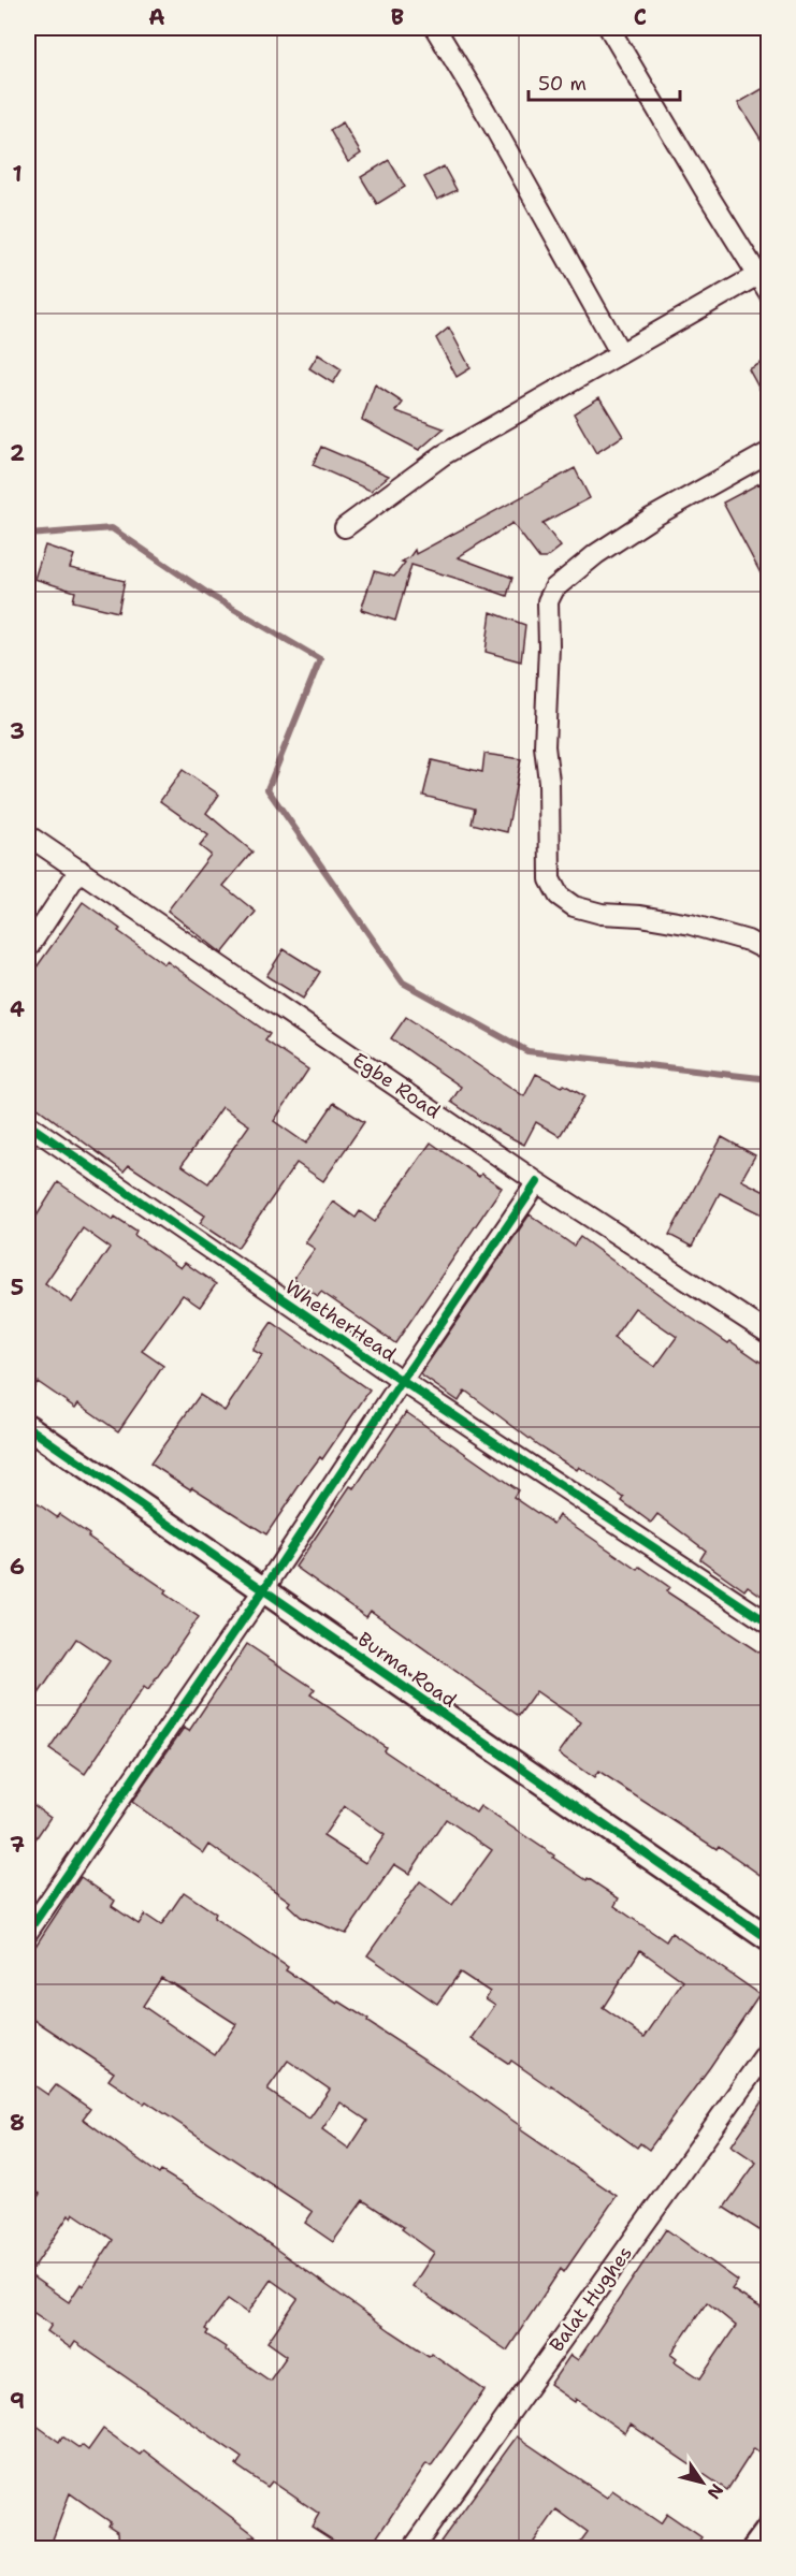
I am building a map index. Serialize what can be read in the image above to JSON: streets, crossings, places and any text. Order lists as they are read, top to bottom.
{
  "streets": {
    "street": [
      "Egbe Road",
      "WhetherHead",
      "Burma Road",
      "Balat Hughes"
    ]
  },
  "scale_bar": "50 m",
  "north": "bottom right",
  "grid": {
    "columns": ["A", "B", "C"],
    "rows": [
      "1",
      "2",
      "3",
      "4",
      "5",
      "6",
      "7",
      "8",
      "9"
    ]
  }
}
